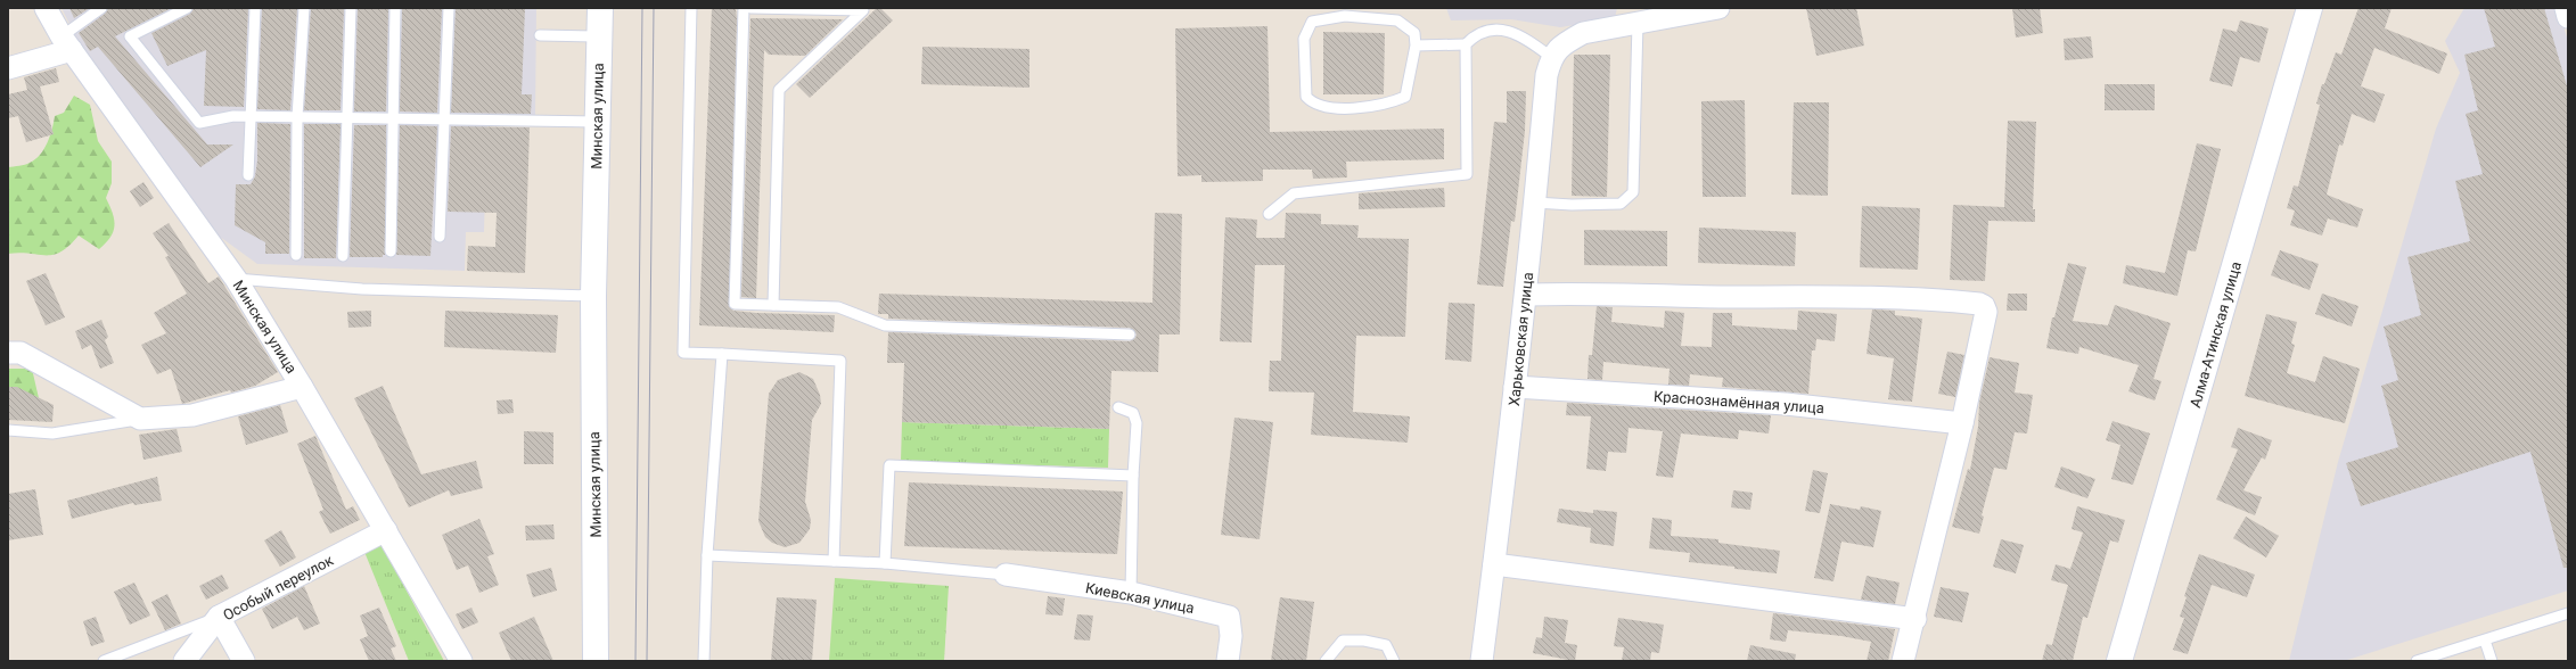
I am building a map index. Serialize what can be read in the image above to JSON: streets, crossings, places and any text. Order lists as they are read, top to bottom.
{
  "streets": {
    "main road": ["Минская улица", "Алма-Атинская улица"],
    "street": [
      "Харьковская улица",
      "Краснознамённая улица",
      "Особый переулок",
      "Киевская улица"
    ]
  },
  "crossings": [
    ["Минская улица", "Особый переулок"],
    ["Харьковская улица", "Краснознамённая улица"]
  ]
}
